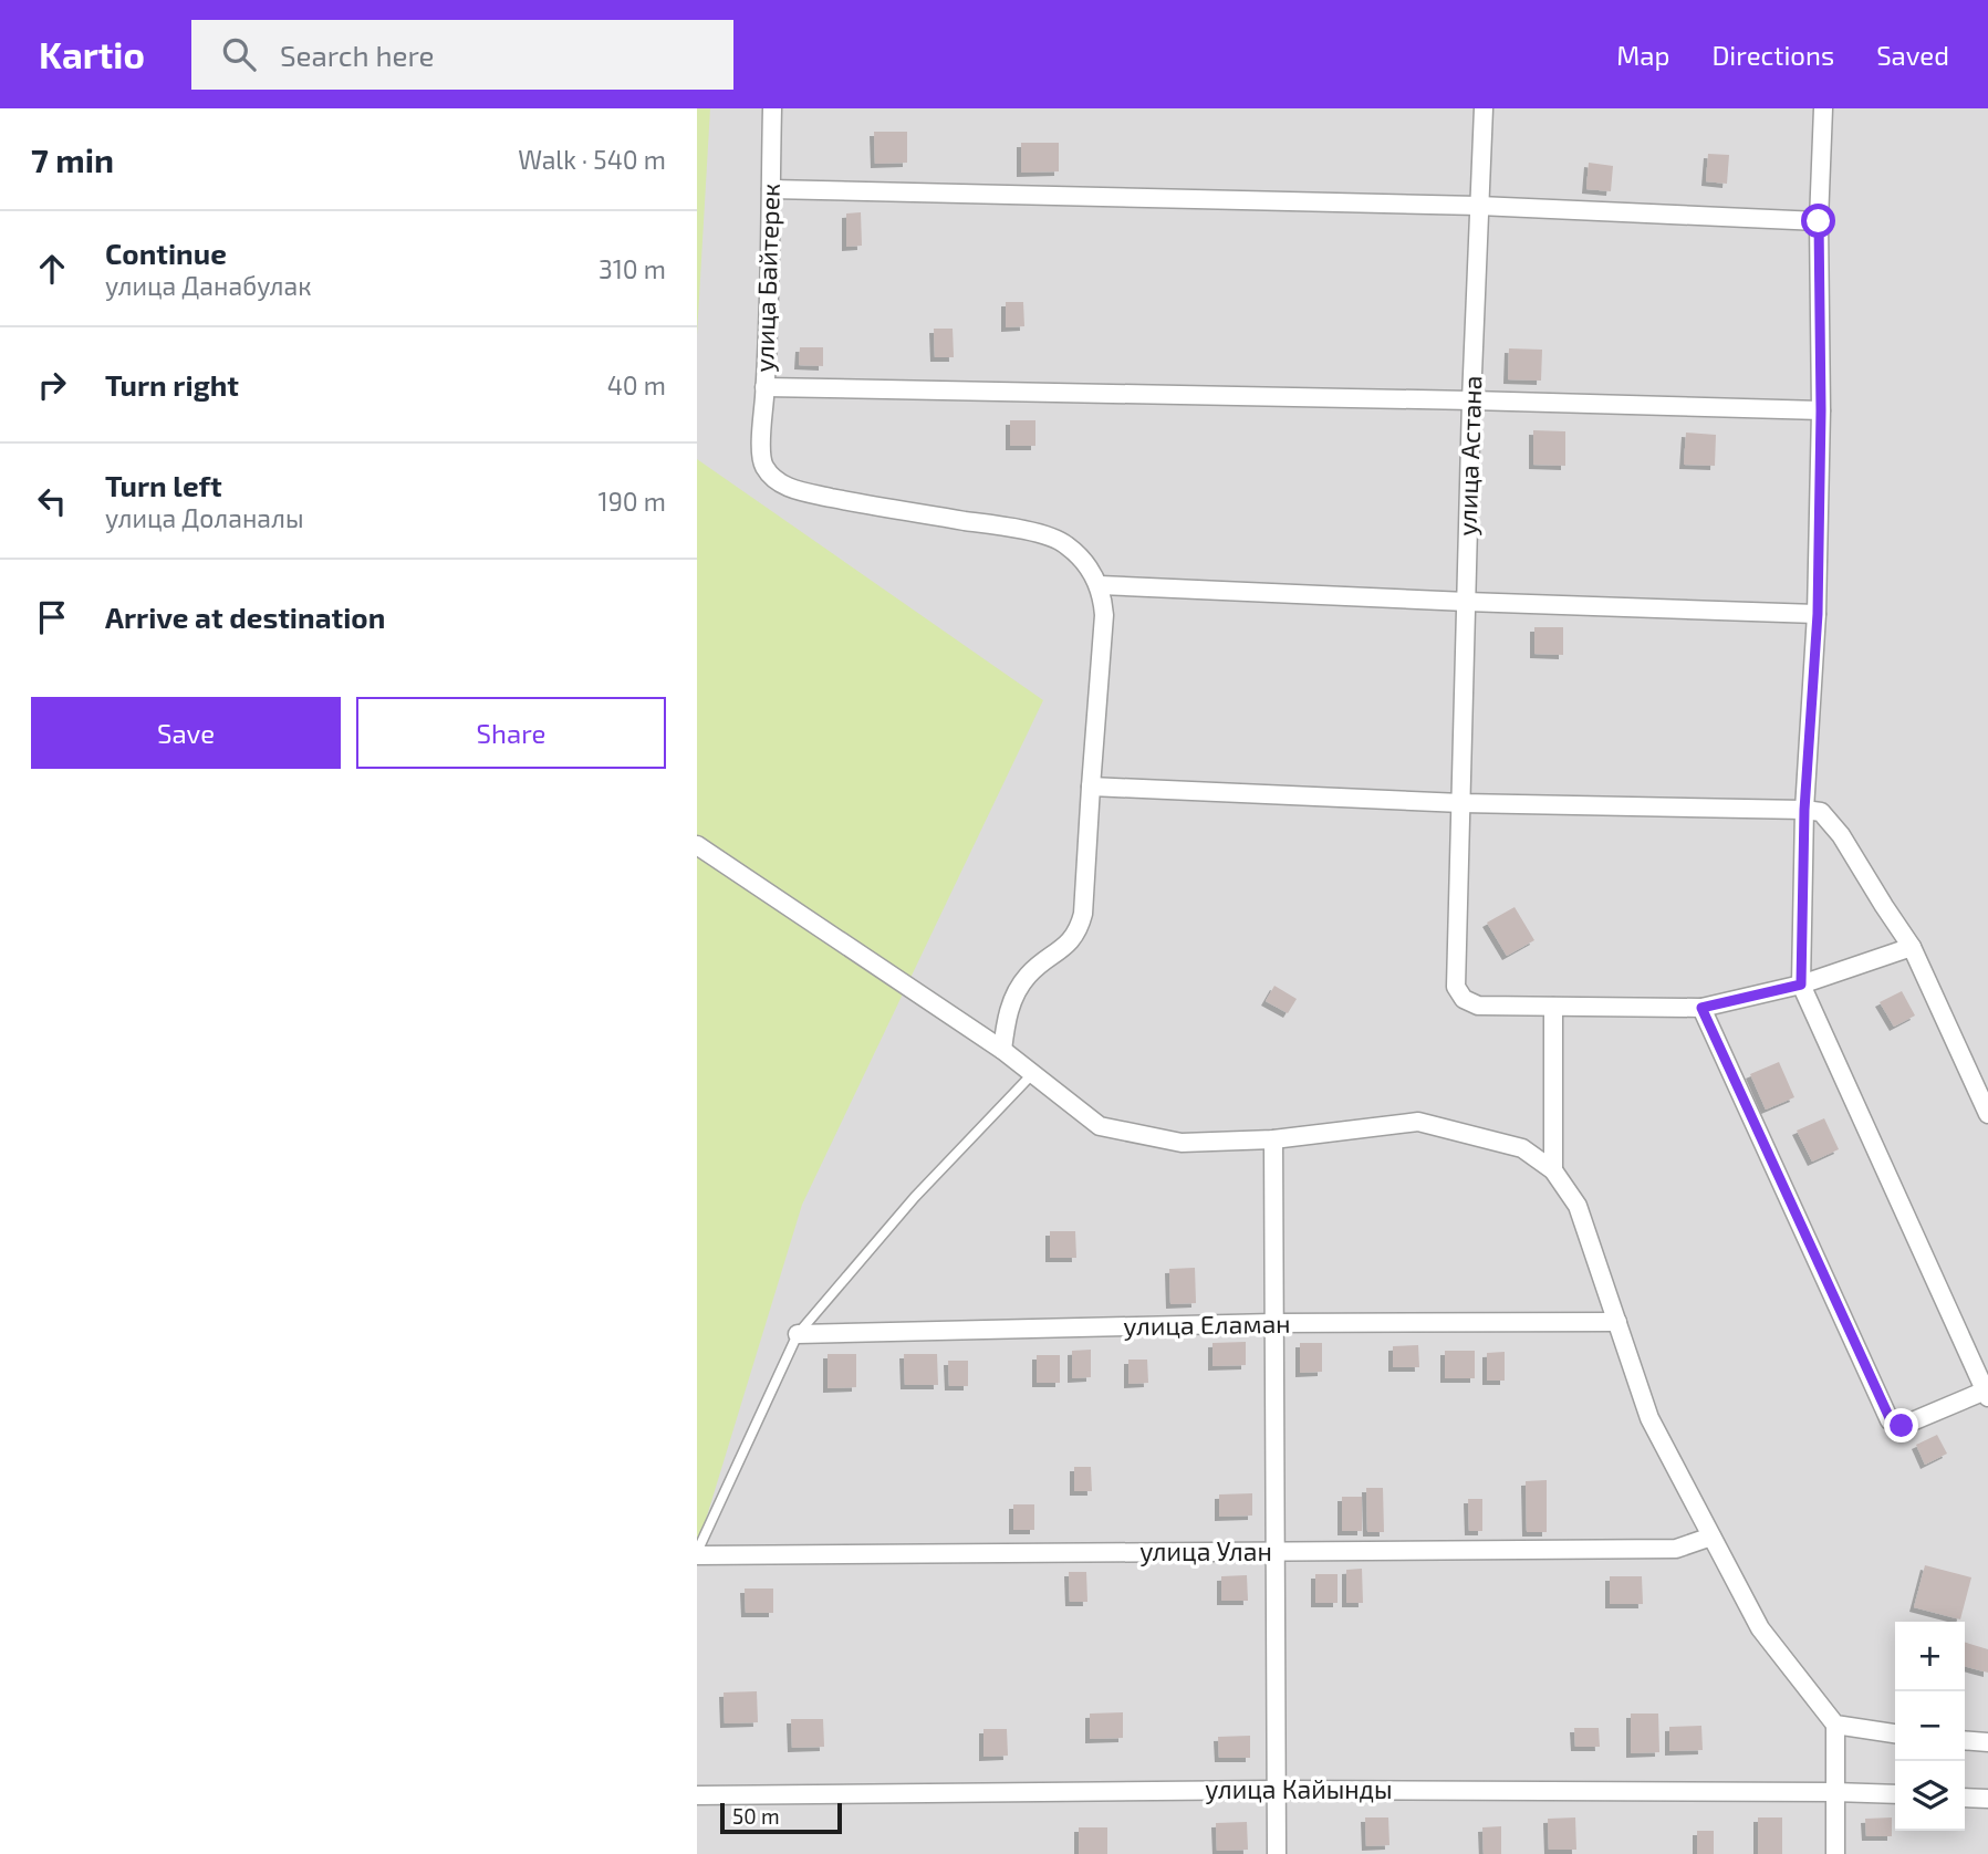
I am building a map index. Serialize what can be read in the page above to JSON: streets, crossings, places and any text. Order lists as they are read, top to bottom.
{
  "streets": {
    "street": [
      "улица Байтерек",
      "улица Астана",
      "улица Еламан",
      "улица Улан",
      "улица Кайынды"
    ]
  },
  "scale_bar": "50 m",
  "page": {
    "header": "Kartio",
    "search": "Search here",
    "nav": ["Map", "Directions", "Saved"],
    "heading": ["7 min", "Walk · 540 m"],
    "list": [
      ["Continue", "улица Данабулак", "310 m"],
      ["Turn right", "40 m"],
      ["Turn left", "улица Доланалы", "190 m"],
      "Arrive at destination"
    ],
    "buttons": ["Save", "Share"],
    "map_buttons": ["+", "−"],
    "scale": "50 m"
  }
}
